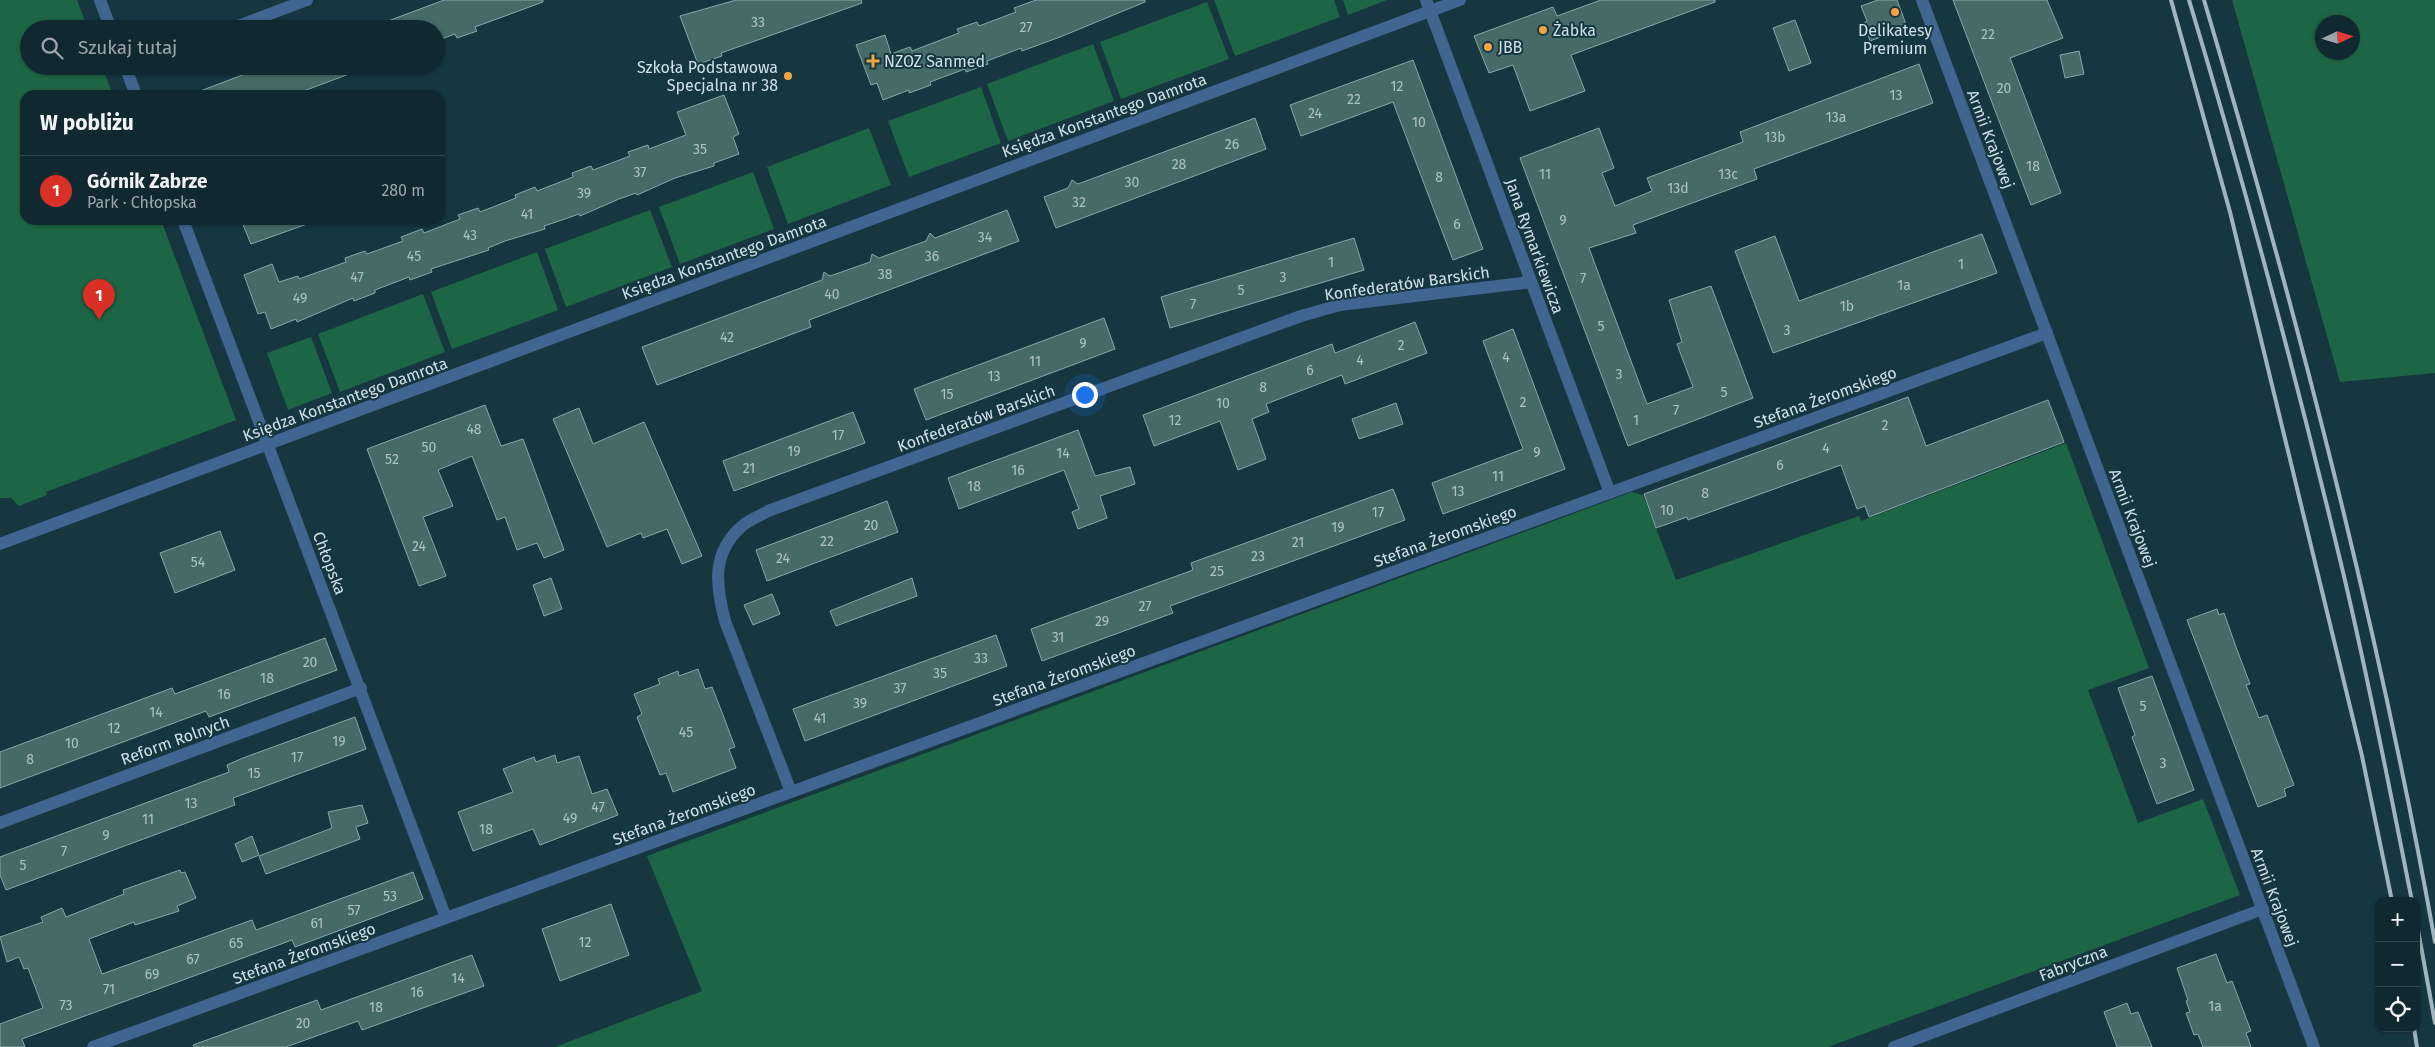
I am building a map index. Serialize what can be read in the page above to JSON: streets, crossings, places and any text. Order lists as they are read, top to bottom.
{
  "streets": {
    "street": [
      "Księdza Konstantego Damrota",
      "Armii Krajowej",
      "Jana Rymarkiewicza",
      "Konfederatów Barskich",
      "Stefana Żeromskiego",
      "Chłopska",
      "Reform Rolnych",
      "Fabryczna"
    ]
  },
  "crossings": [
    ["Księdza Konstantego Damrota", "Jana Rymarkiewicza"],
    ["Księdza Konstantego Damrota", "Chłopska"],
    ["Armii Krajowej", "Stefana Żeromskiego"],
    ["Armii Krajowej", "Fabryczna"],
    ["Jana Rymarkiewicza", "Konfederatów Barskich"],
    ["Jana Rymarkiewicza", "Stefana Żeromskiego"],
    ["Konfederatów Barskich", "Stefana Żeromskiego"],
    ["Stefana Żeromskiego", "Chłopska"],
    ["Chłopska", "Reform Rolnych"]
  ],
  "places": {
    "other": [
      "Delikatesy Premium",
      "Żabka",
      "JBB",
      "Szkoła Podstawowa Specjalna nr 38"
    ],
    "health": ["NZOZ Sanmed"]
  },
  "house_numbers": [
    "33",
    "27",
    "22",
    "12",
    "20",
    "13",
    "22",
    "24",
    "13a",
    "10",
    "13b",
    "26",
    "35",
    "28",
    "18",
    "37",
    "11",
    "13c",
    "8",
    "30",
    "13d",
    "39",
    "32",
    "41",
    "9",
    "6",
    "43",
    "34",
    "45",
    "36",
    "1",
    "1",
    "38",
    "47",
    "3",
    "7",
    "1a",
    "5",
    "40",
    "49",
    "7",
    "1b",
    "5",
    "3",
    "42",
    "9",
    "2",
    "4",
    "4",
    "11",
    "6",
    "3",
    "13",
    "8",
    "5",
    "15",
    "2",
    "10",
    "7",
    "12",
    "1",
    "2",
    "48",
    "17",
    "50",
    "4",
    "19",
    "9",
    "14",
    "52",
    "6",
    "21",
    "16",
    "11",
    "18",
    "13",
    "8",
    "10",
    "17",
    "20",
    "19",
    "22",
    "21",
    "24",
    "23",
    "24",
    "54",
    "25",
    "27",
    "29",
    "31",
    "33",
    "20",
    "35",
    "18",
    "37",
    "16",
    "39",
    "5",
    "14",
    "41",
    "12",
    "45",
    "19",
    "10",
    "17",
    "8",
    "3",
    "15",
    "13",
    "47",
    "49",
    "11",
    "18",
    "9",
    "7",
    "5",
    "53",
    "57",
    "61",
    "12",
    "65",
    "67",
    "69",
    "14",
    "71",
    "16",
    "73",
    "1a",
    "18",
    "20"
  ],
  "north": "right",
  "page": {
    "search": "Szukaj tutaj",
    "heading": "W pobliżu",
    "list": [
      {
        "mark": "1",
        "name": "Górnik Zabrze",
        "note": "Park · Chłopska",
        "value": "280 m"
      }
    ],
    "pins": "1",
    "map_buttons": ["+", "−"]
  }
}
